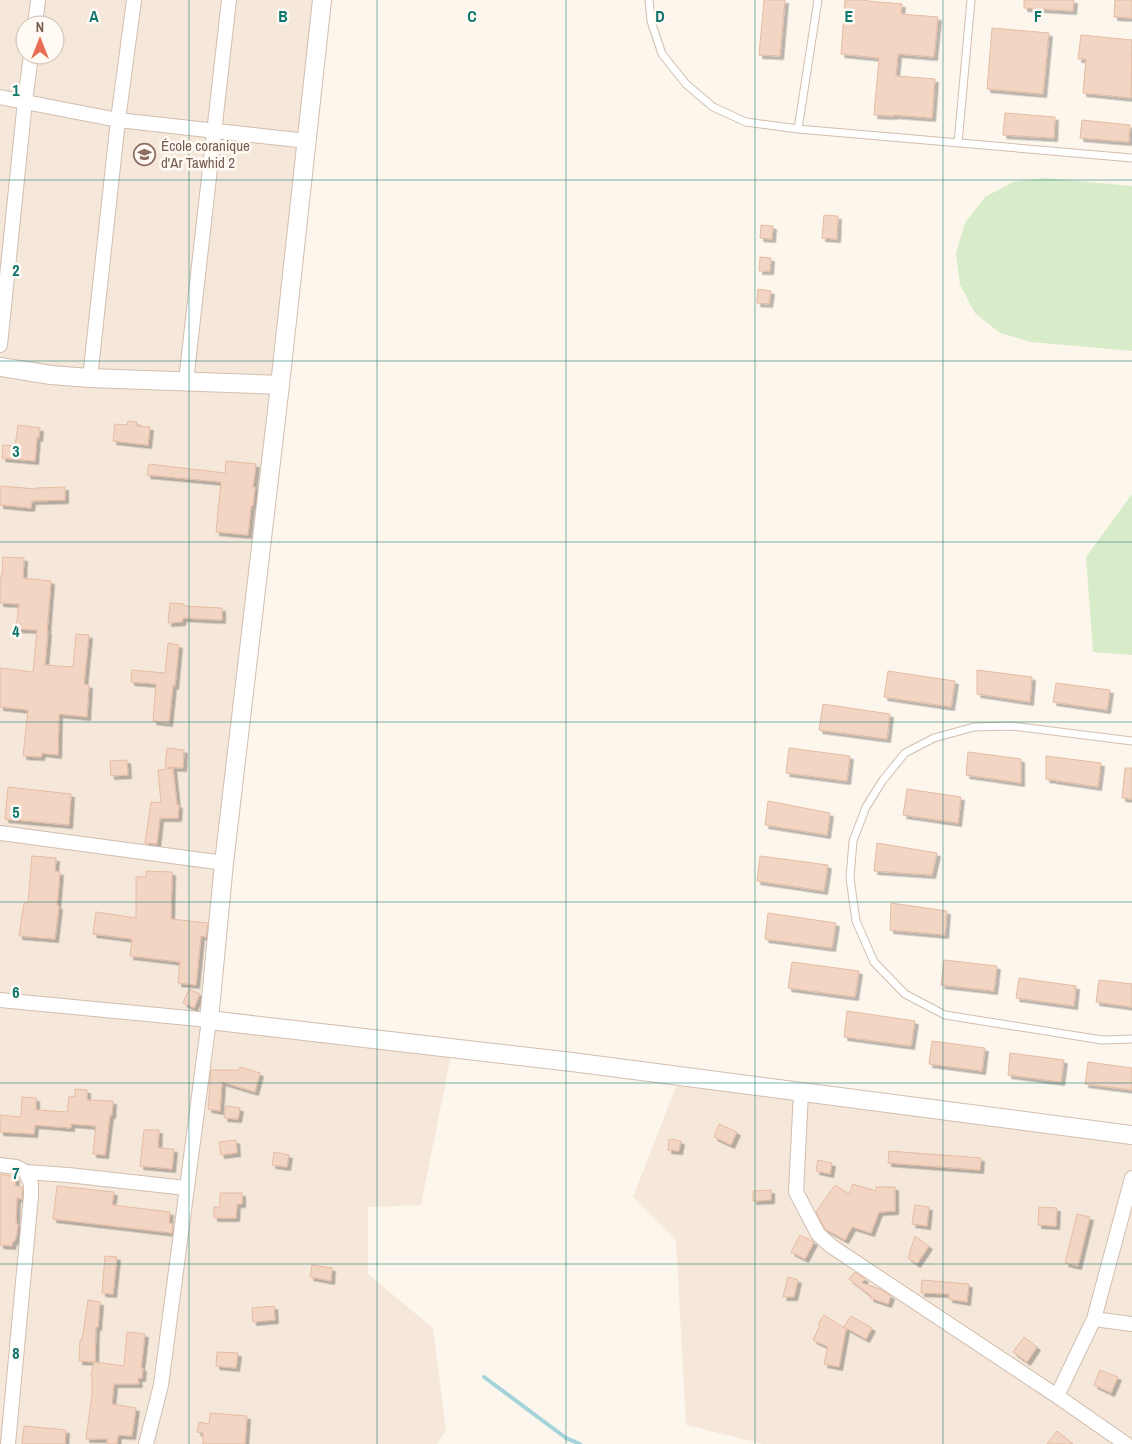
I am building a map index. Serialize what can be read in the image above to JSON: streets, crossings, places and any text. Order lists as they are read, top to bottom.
{
  "places": {
    "school or university": ["École coranique d'Ar Tawhid 2"]
  },
  "north": "top",
  "grid": {
    "columns": [
      "A",
      "B",
      "C",
      "D",
      "E",
      "F"
    ],
    "rows": [
      "1",
      "2",
      "3",
      "4",
      "5",
      "6",
      "7",
      "8"
    ]
  }
}
